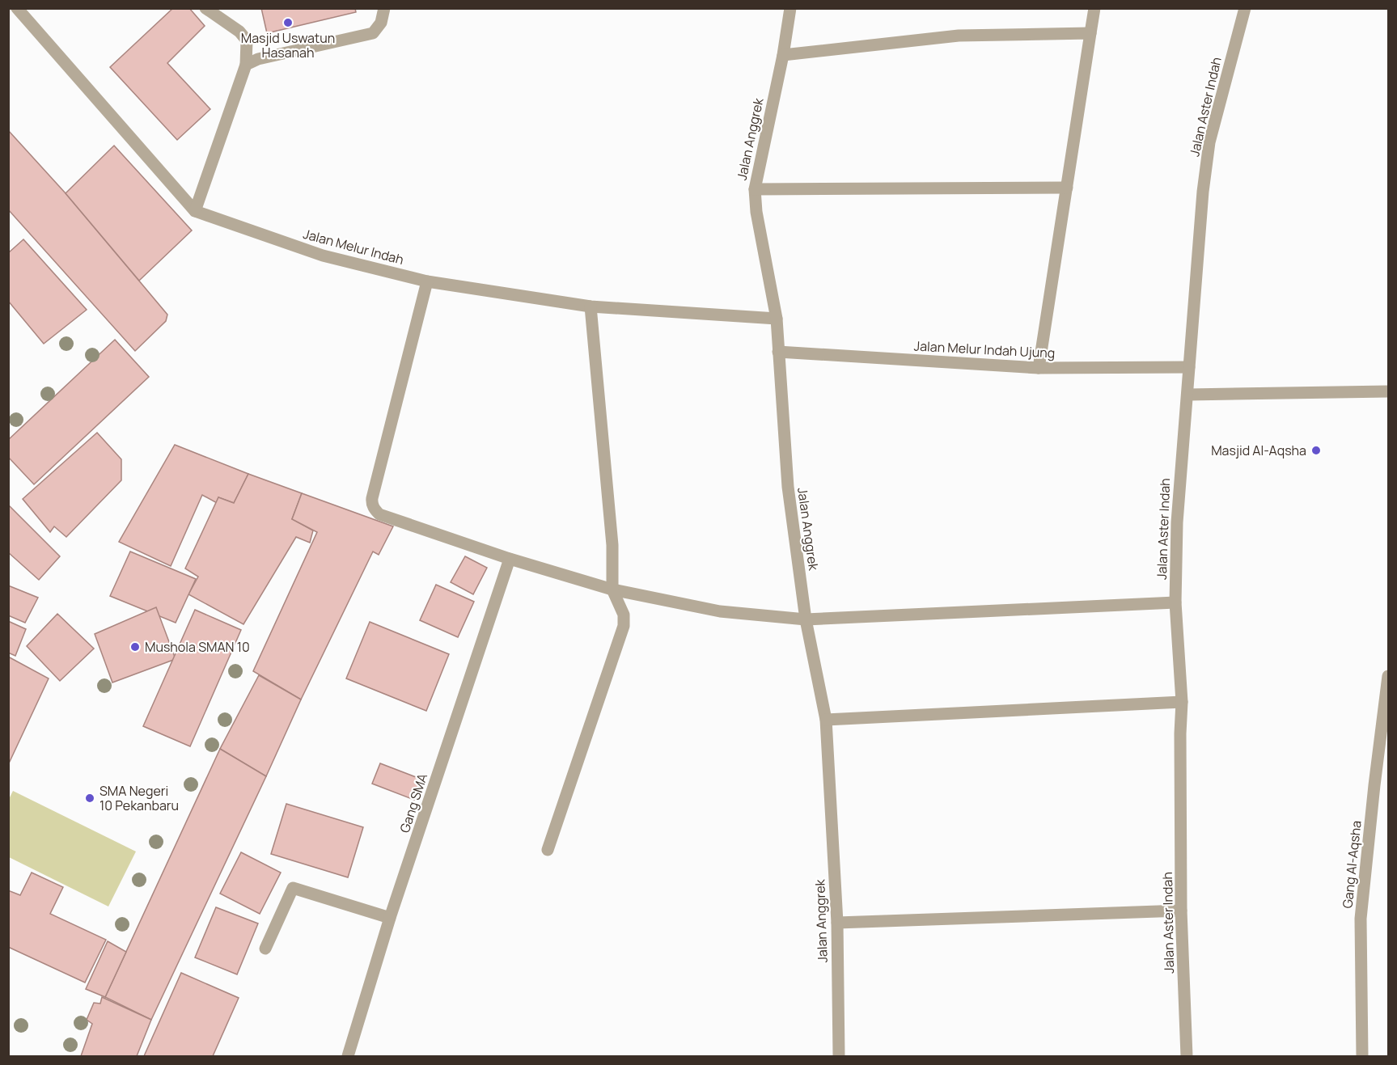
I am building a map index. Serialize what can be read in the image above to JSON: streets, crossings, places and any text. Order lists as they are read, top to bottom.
{
  "streets": {
    "street": [
      "Jalan Aster Indah",
      "Jalan Anggrek",
      "Jalan Melur Indah",
      "Jalan Melur Indah Ujung",
      "Gang SMA",
      "Gang Al-Aqsha"
    ]
  },
  "crossings": [
    ["Jalan Aster Indah", "Jalan Melur Indah Ujung"],
    ["Jalan Anggrek", "Jalan Melur Indah"],
    ["Jalan Anggrek", "Jalan Melur Indah Ujung"]
  ],
  "places": [
    "Masjid Uswatun Hasanah",
    "Masjid Al-Aqsha",
    "Mushola SMAN 10",
    "SMA Negeri 10 Pekanbaru"
  ]
}
